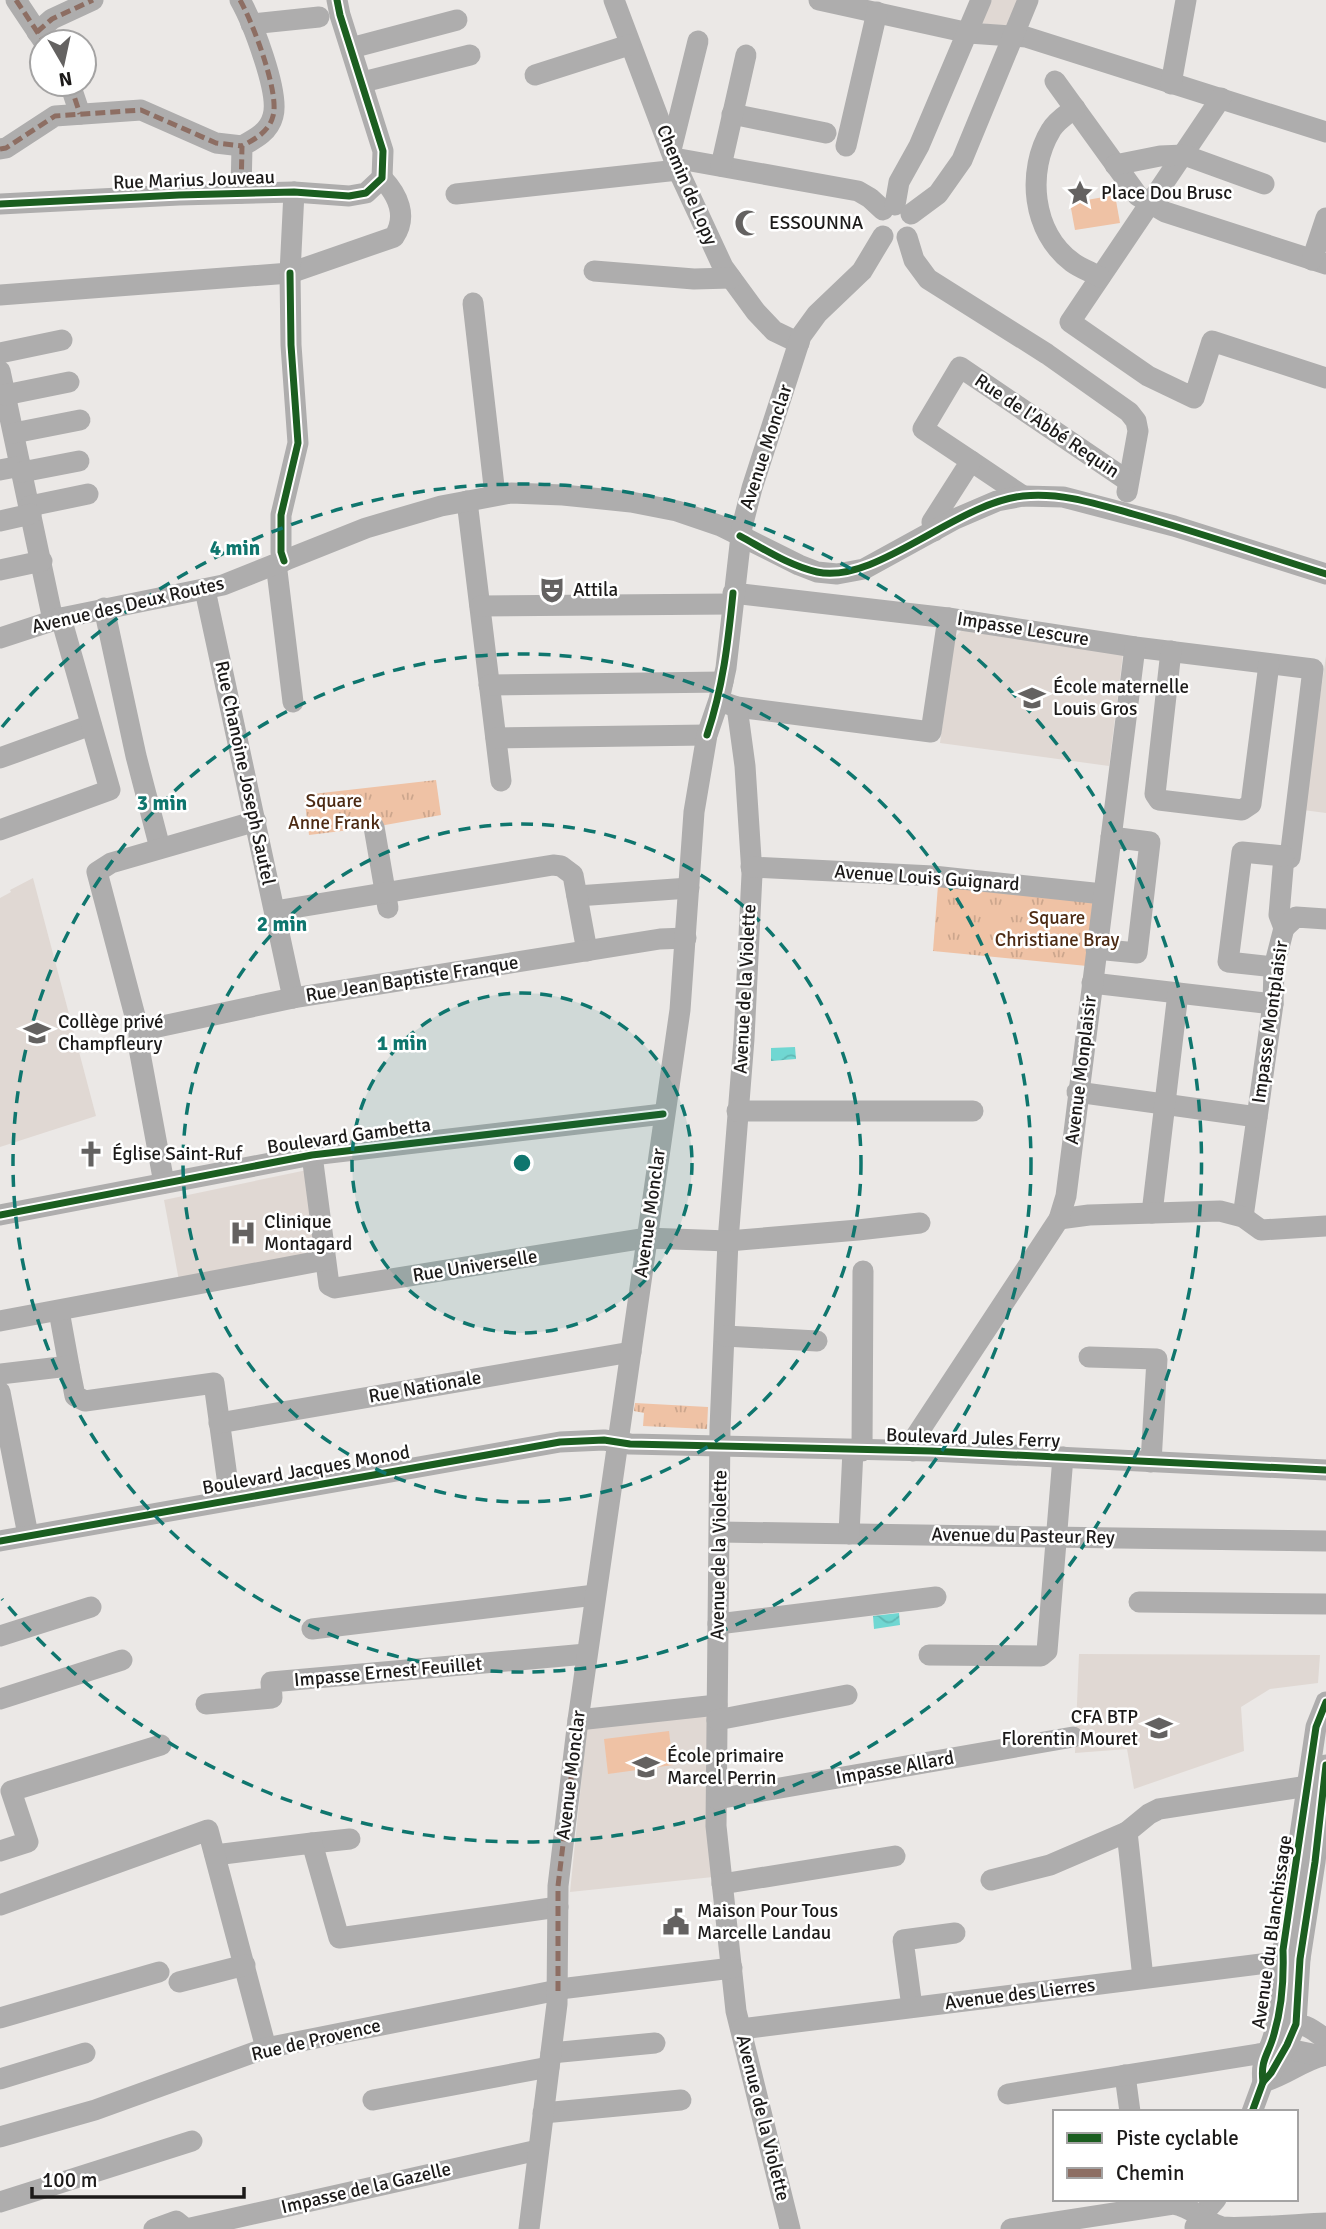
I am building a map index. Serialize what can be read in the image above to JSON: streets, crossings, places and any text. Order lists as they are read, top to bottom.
{
  "streets": {
    "street": [
      "Rue Marius Jouveau",
      "Chemin de Lopy",
      "Rue de l'Abbé Requin",
      "Avenue Monclar",
      "Avenue des Deux Routes",
      "Impasse Lescure",
      "Rue Chanoine Joseph Sautel",
      "Avenue Louis Guignard",
      "Rue Jean Baptiste Franque",
      "Avenue de la Violette",
      "Impasse Montplaisir",
      "Avenue Monplaisir",
      "Boulevard Gambetta",
      "Rue Universelle",
      "Rue Nationale",
      "Boulevard Jules Ferry",
      "Boulevard Jacques Monod",
      "Avenue du Pasteur Rey",
      "Impasse Ernest Feuillet",
      "Impasse Allard",
      "Avenue du Blanchissage",
      "Avenue des Lierres",
      "Rue de Provence",
      "Impasse de la Gazelle"
    ]
  },
  "crossings": [
    ["Chemin de Lopy", "Avenue Monclar"],
    ["Rue de l'Abbé Requin", "Avenue Monclar"],
    ["Avenue Monclar", "Avenue des Deux Routes"],
    ["Avenue Monclar", "Impasse Lescure"],
    ["Avenue Monclar", "Rue Jean Baptiste Franque"],
    ["Avenue Monclar", "Avenue de la Violette"],
    ["Avenue Monclar", "Boulevard Gambetta"],
    ["Avenue Monclar", "Rue Universelle"],
    ["Avenue Monclar", "Rue Nationale"],
    ["Avenue Monclar", "Boulevard Jules Ferry"],
    ["Avenue Monclar", "Boulevard Jacques Monod"],
    ["Avenue Monclar", "Impasse Ernest Feuillet"],
    ["Avenue Monclar", "Rue de Provence"],
    ["Avenue Monclar", "Impasse de la Gazelle"],
    ["Avenue des Deux Routes", "Rue Chanoine Joseph Sautel"],
    ["Impasse Lescure", "Impasse Montplaisir"],
    ["Impasse Lescure", "Avenue Monplaisir"],
    ["Rue Chanoine Joseph Sautel", "Rue Jean Baptiste Franque"],
    ["Avenue Louis Guignard", "Avenue de la Violette"],
    ["Avenue Louis Guignard", "Avenue Monplaisir"],
    ["Avenue de la Violette", "Boulevard Jules Ferry"],
    ["Avenue de la Violette", "Avenue du Pasteur Rey"],
    ["Avenue de la Violette", "Impasse Allard"],
    ["Avenue de la Violette", "Avenue des Lierres"],
    ["Avenue de la Violette", "Rue de Provence"],
    ["Avenue Monplaisir", "Boulevard Jules Ferry"],
    ["Boulevard Gambetta", "Rue Universelle"],
    ["Boulevard Jules Ferry", "Boulevard Jacques Monod"],
    ["Avenue du Blanchissage", "Avenue des Lierres"]
  ],
  "parks": ["Square Anne Frank", "Square Christiane Bray"],
  "places": {
    "place": ["Place Dou Brusc"],
    "mosque": ["ESSOUNNA"],
    "theatre": ["Attila"],
    "school or university": [
      "École maternelle Louis Gros",
      "Collège privé Champfleury",
      "CFA BTP Florentin Mouret",
      "École primaire Marcel Perrin"
    ],
    "church": ["Église Saint-Ruf"],
    "hospital": ["Clinique Montagard"],
    "public building": ["Maison Pour Tous Marcelle Landau"]
  },
  "legend": ["Piste cyclable", "Chemin"],
  "scale_bar": "100 m",
  "north": "bottom",
  "rings": [
    "4 min",
    "3 min",
    "2 min",
    "1 min"
  ]
}
